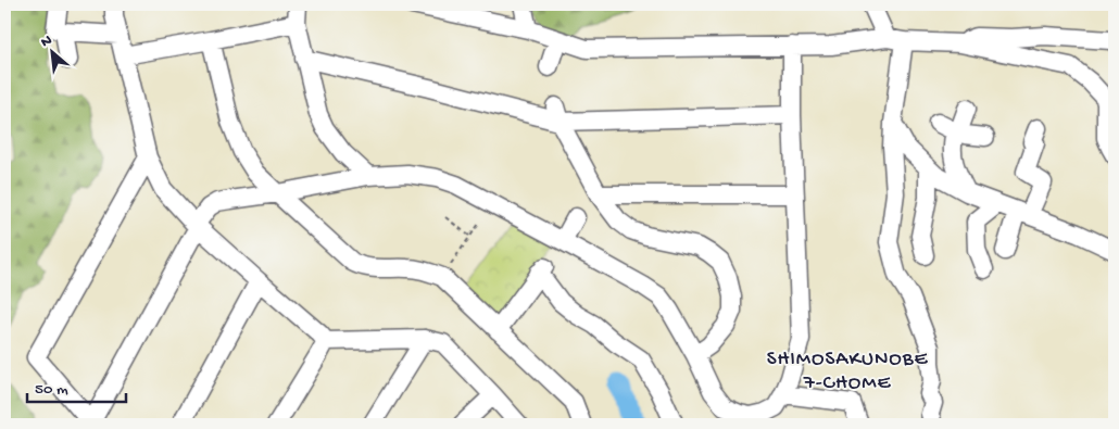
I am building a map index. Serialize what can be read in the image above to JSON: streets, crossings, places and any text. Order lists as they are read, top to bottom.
{
  "districts": ["SHIMOSAKUNOBE 7-CHOME"],
  "scale_bar": "50 m",
  "north": "top left"
}
